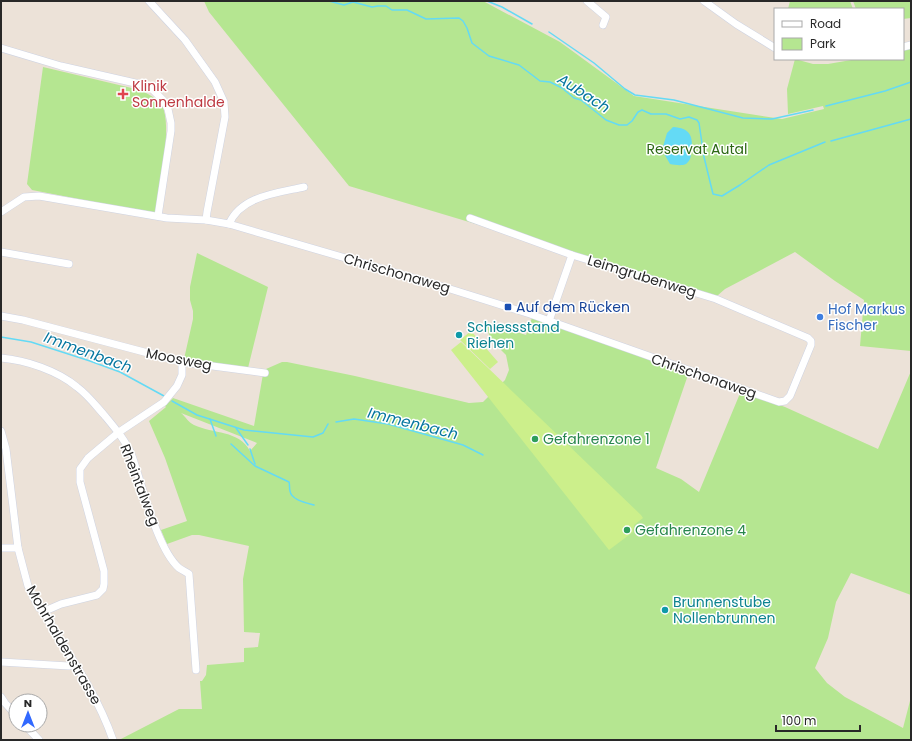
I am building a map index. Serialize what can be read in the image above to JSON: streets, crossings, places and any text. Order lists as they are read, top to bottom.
{
  "streets": {
    "street": [
      "Chrischonaweg",
      "Leimgrubenweg",
      "Moosweg",
      "Rheintalweg",
      "Mohrhaldenstrasse"
    ]
  },
  "crossings": [
    ["Chrischonaweg", "Leimgrubenweg"]
  ],
  "water": ["Aubach", "Immenbach"],
  "parks": ["Reservat Autal"],
  "places": {
    "health": ["Klinik Sonnenhalde"],
    "transit": ["Auf dem Rücken"],
    "other": [
      "Hof Markus Fischer",
      "Schiessstand Riehen",
      "Gefahrenzone 1",
      "Gefahrenzone 4",
      "Brunnenstube Nollenbrunnen"
    ]
  },
  "legend": ["Road", "Park"],
  "scale_bar": "100 m",
  "north": "top"
}
